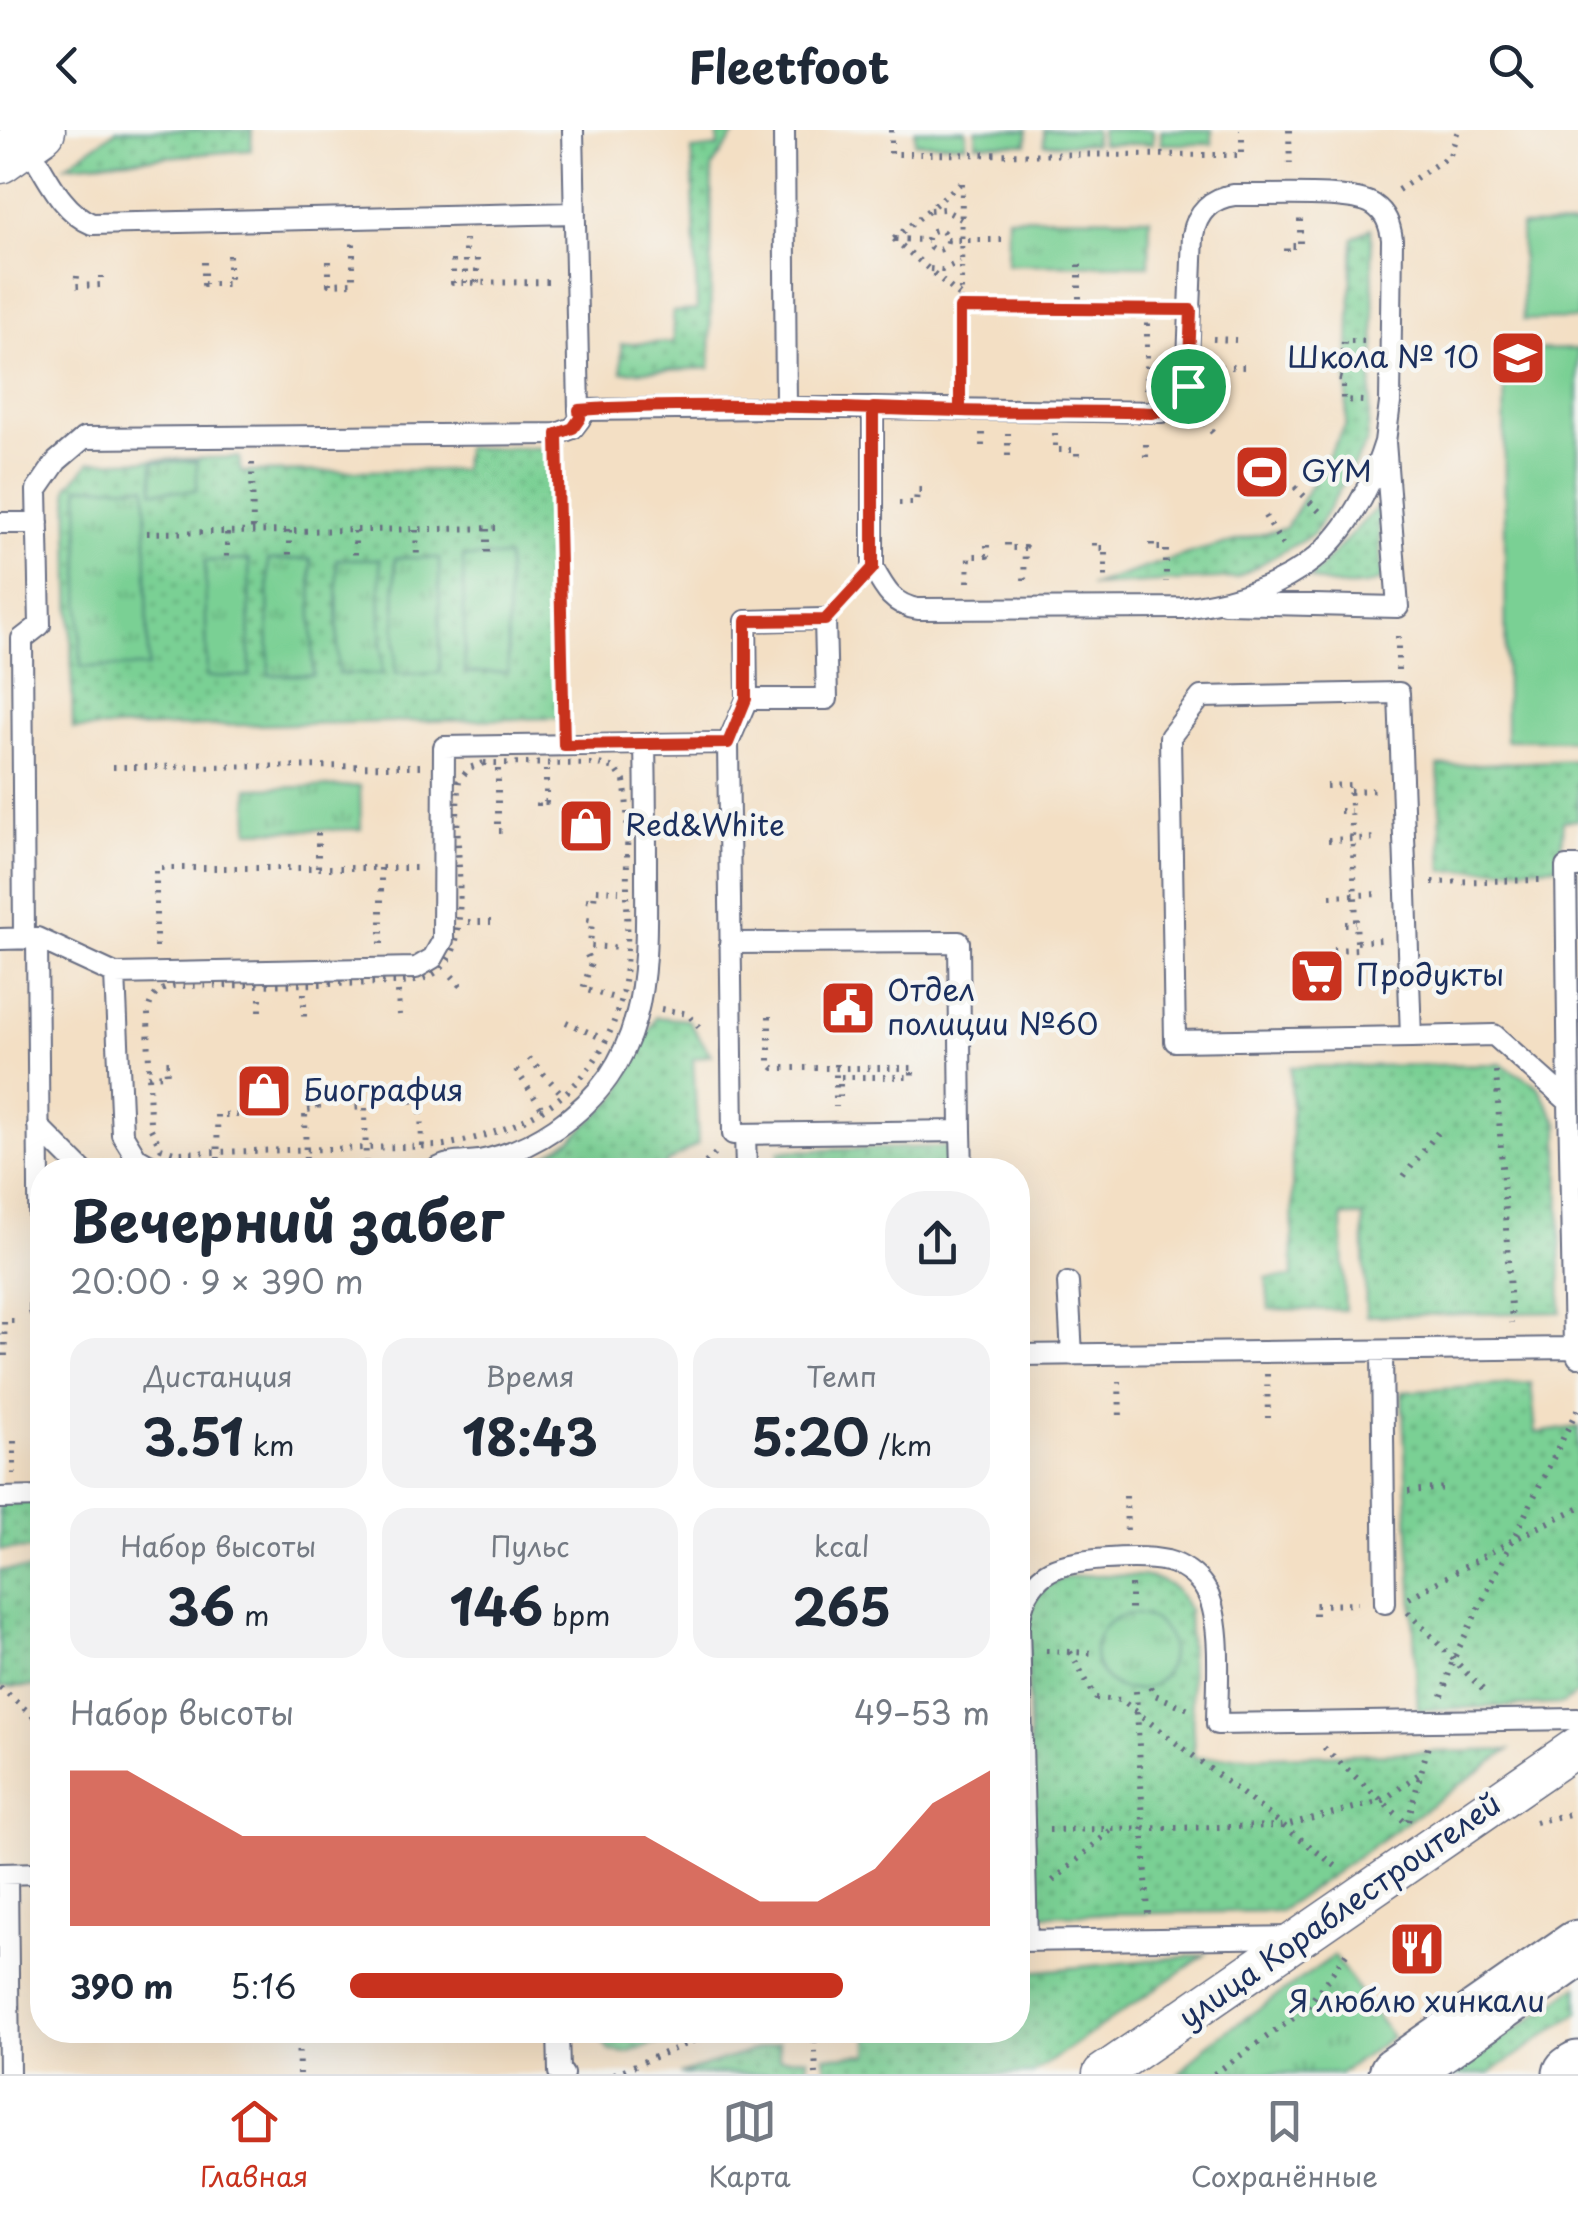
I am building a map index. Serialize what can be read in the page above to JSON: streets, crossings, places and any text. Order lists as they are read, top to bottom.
{
  "streets": {
    "street": ["улица Кораблестроителей"]
  },
  "places": {
    "school or university": ["Школа № 10"],
    "sports": ["GYM"],
    "shop": ["Red&White", "Биография"],
    "supermarket": ["Продукты"],
    "public building": ["Отдел полиции №60"],
    "restaurant": ["Я люблю хинкали"]
  },
  "page": {
    "header": "Fleetfoot",
    "heading": ["Вечерний забег", "20:00 · 9 × 390 m"],
    "stats": [
      ["Дистанция", "3.51 km"],
      ["Время", "18:43"],
      ["Темп", "5:20 /km"],
      ["Набор высоты", "36 m"],
      ["Пульс", "146 bpm"],
      ["kcal", "265"]
    ],
    "chart": ["Набор высоты", "49–53 m"],
    "list": [
      {
        "name": "390 m",
        "note": "5:16"
      }
    ],
    "tabs": ["Главная", "Карта", "Сохранённые"]
  }
}
